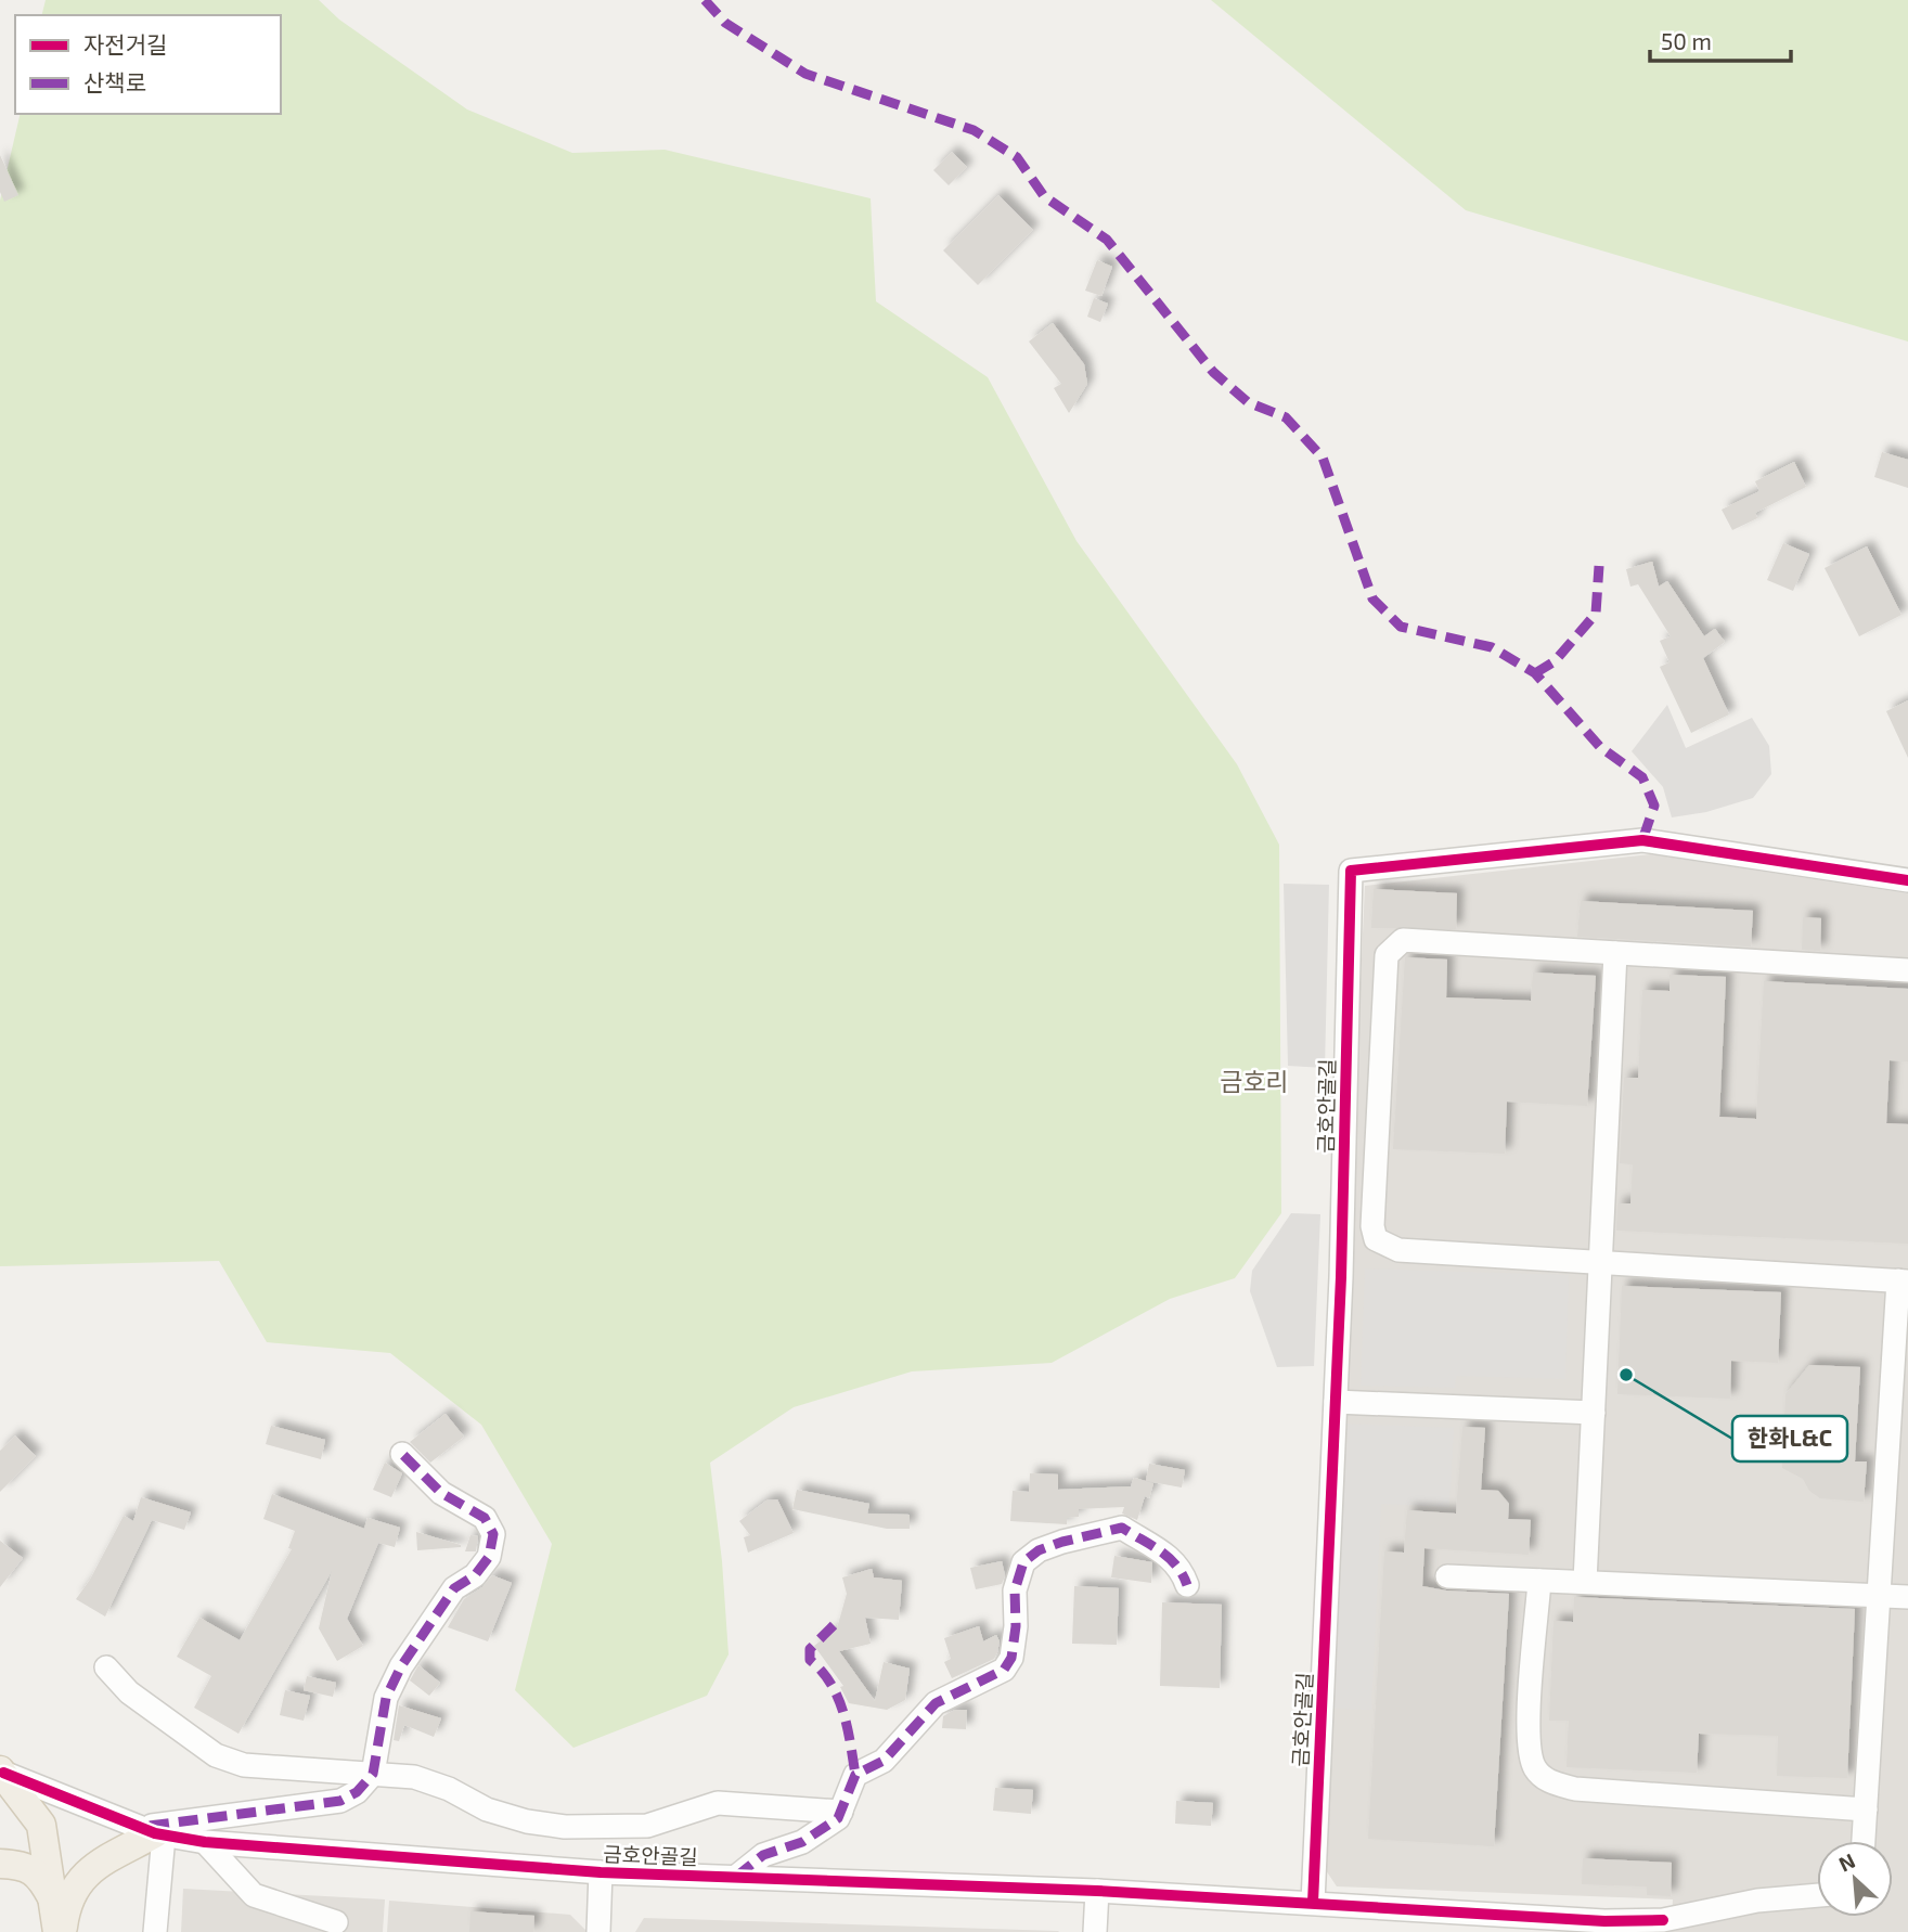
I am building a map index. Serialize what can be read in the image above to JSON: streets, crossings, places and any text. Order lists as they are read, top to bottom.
{
  "streets": {
    "street": ["금호안골길"]
  },
  "districts": ["금호리"],
  "places": ["한화L&C"],
  "legend": ["자전거길", "산책로"],
  "scale_bar": "50 m",
  "north": "top left"
}
